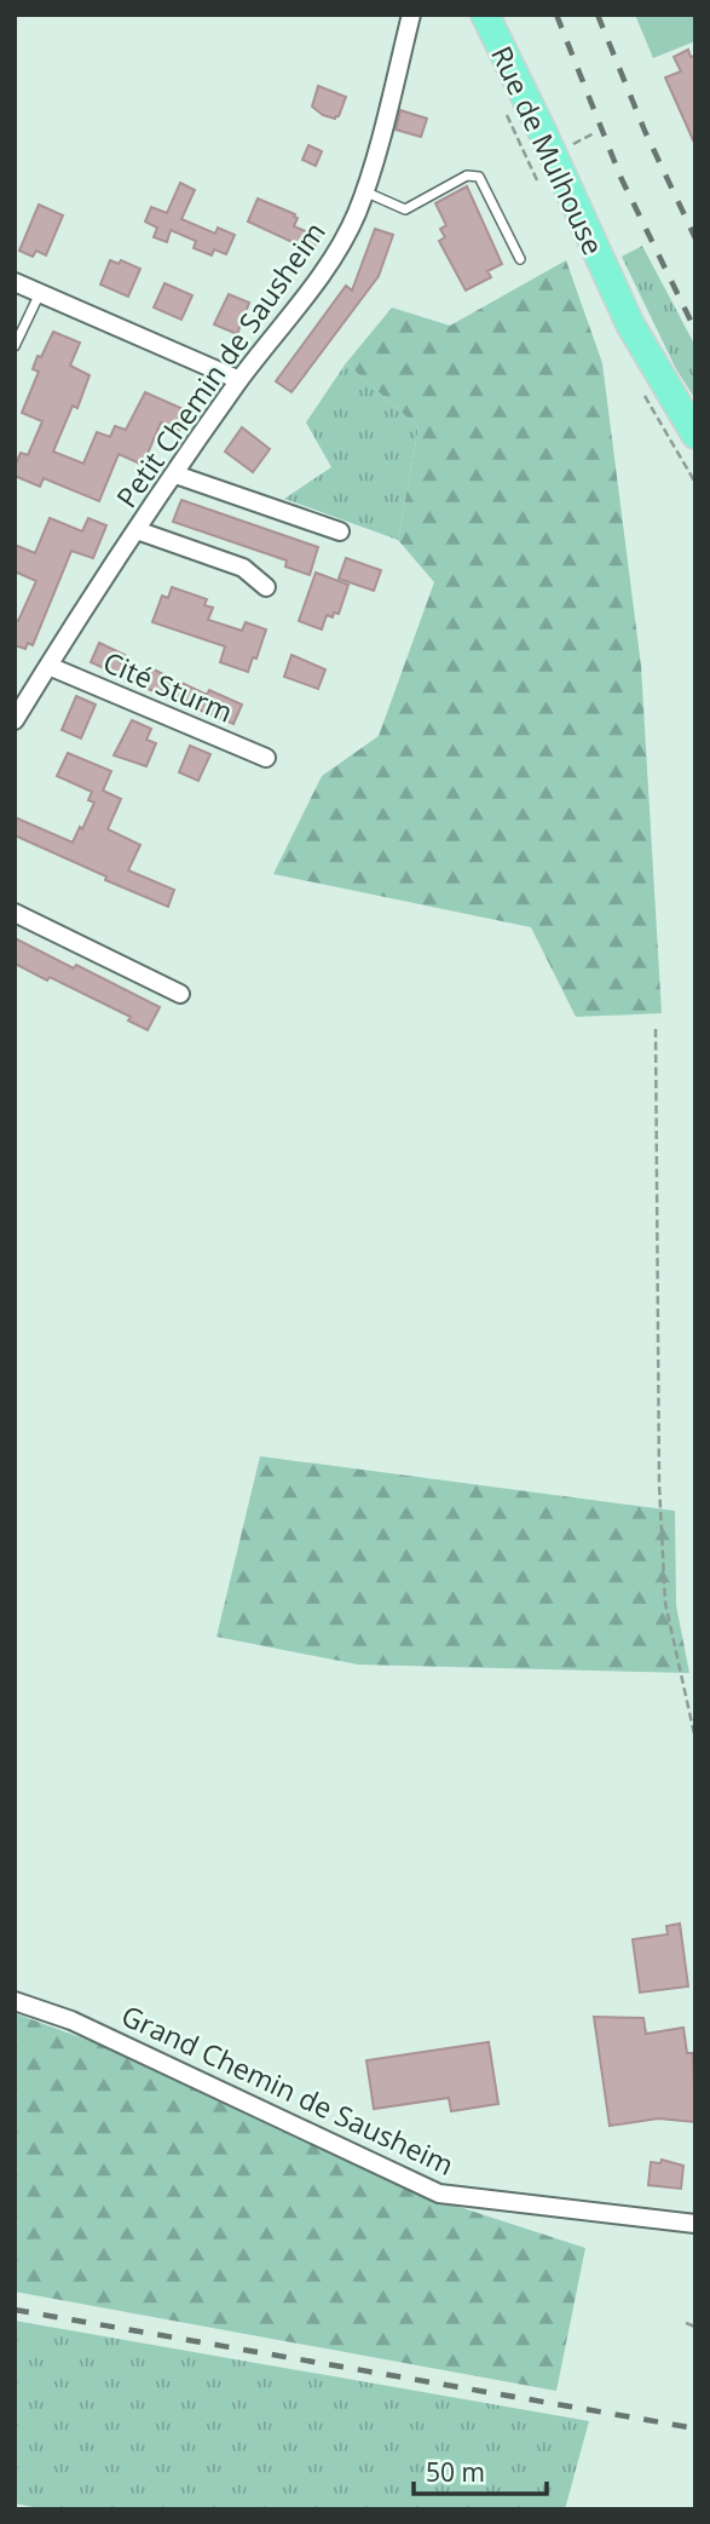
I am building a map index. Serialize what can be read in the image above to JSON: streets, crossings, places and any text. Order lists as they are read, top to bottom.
{
  "streets": {
    "main road": ["Rue de Mulhouse"],
    "street": ["Petit Chemin de Sausheim", "Cité Sturm", "Grand Chemin de Sausheim"]
  },
  "crossings": [
    ["Petit Chemin de Sausheim", "Cité Sturm"]
  ],
  "scale_bar": "50 m"
}
